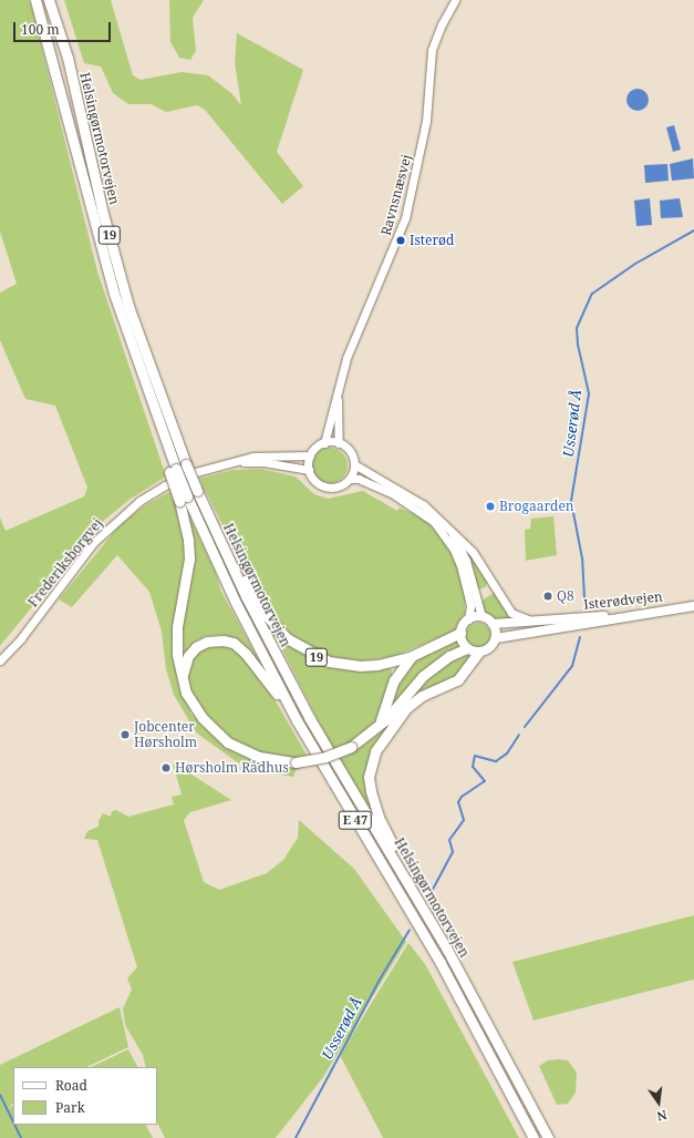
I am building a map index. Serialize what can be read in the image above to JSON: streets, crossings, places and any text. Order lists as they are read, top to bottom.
{
  "streets": {
    "highway": ["Helsingørmotorvejen", "19", "E 47"],
    "main road": ["Ravnsnæsvej", "Frederiksborgvej", "Isterødvejen"]
  },
  "crossings": [
    ["Helsingørmotorvejen", "19"],
    ["Ravnsnæsvej", "Frederiksborgvej"],
    ["19", "Isterødvejen"]
  ],
  "water": ["Usserød Å"],
  "places": [
    "Isterød",
    "Brogaarden",
    "Q8",
    "Jobcenter Hørsholm",
    "Hørsholm Rådhus"
  ],
  "legend": ["Road", "Park"],
  "scale_bar": "100 m",
  "north": "bottom"
}
